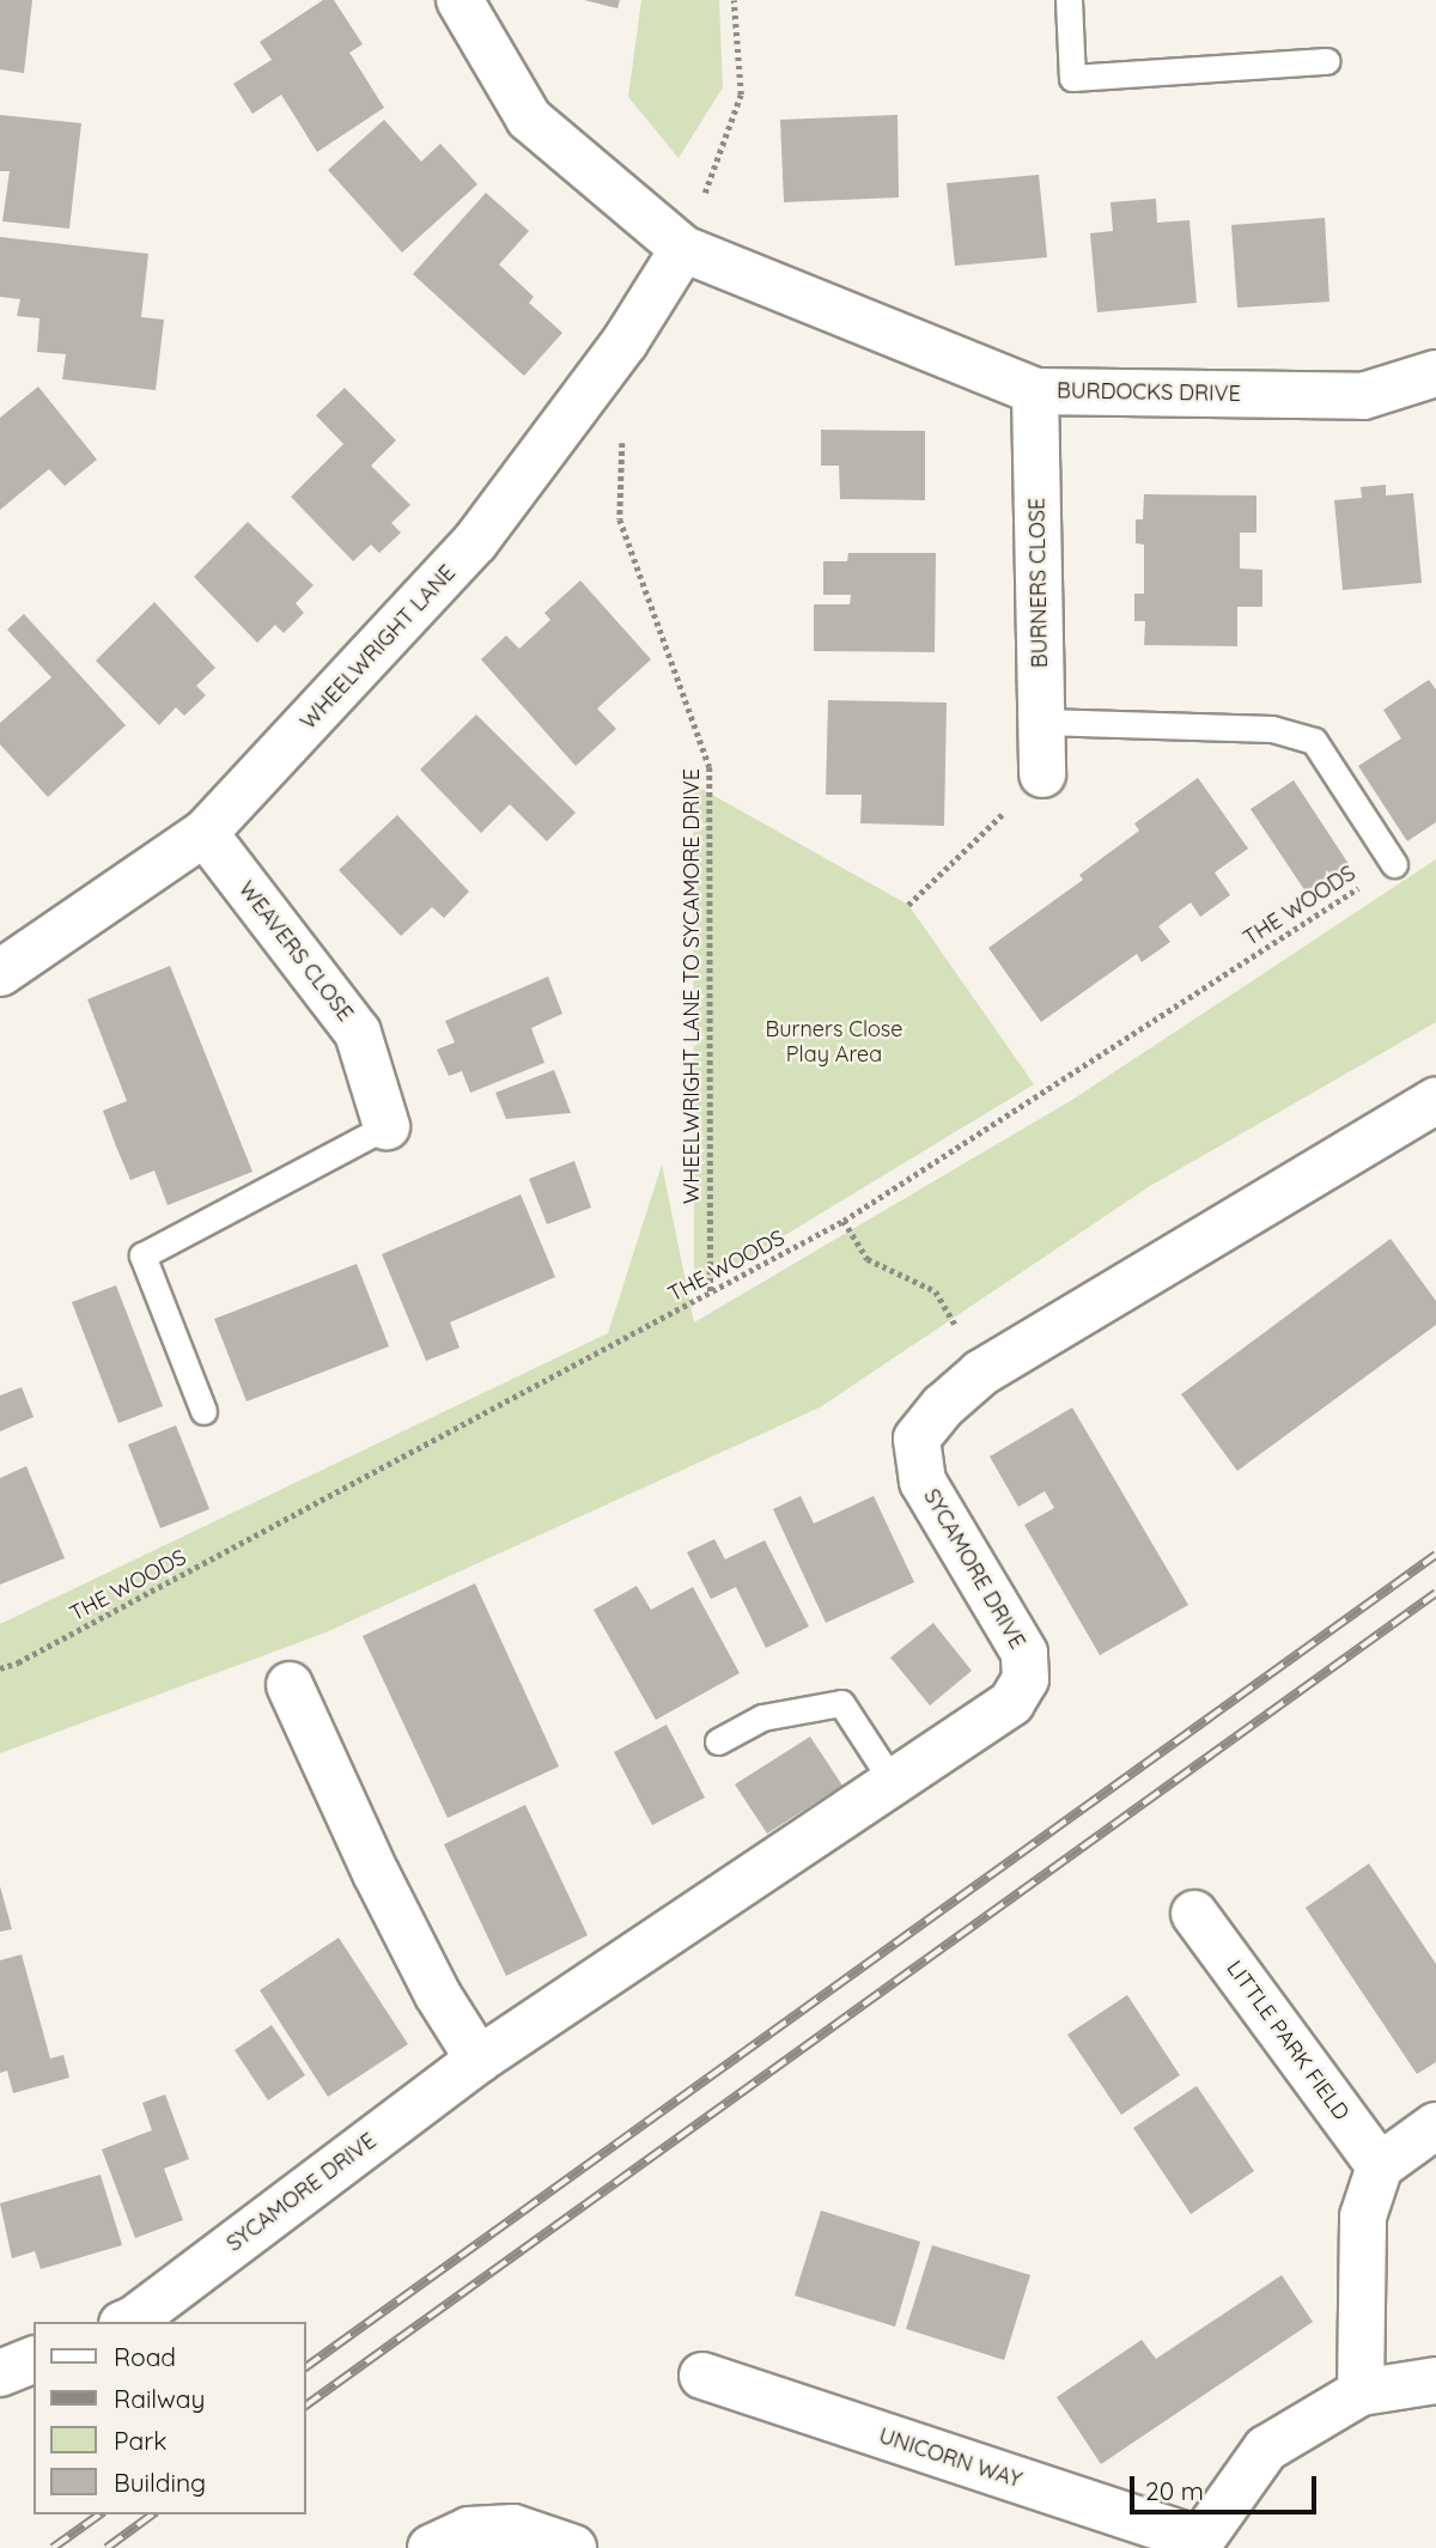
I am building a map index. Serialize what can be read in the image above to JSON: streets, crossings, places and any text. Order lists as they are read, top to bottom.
{
  "streets": {
    "street": [
      "BURDOCKS DRIVE",
      "BURNERS CLOSE",
      "WHEELWRIGHT LANE",
      "WEAVERS CLOSE",
      "SYCAMORE DRIVE",
      "LITTLE PARK FIELD",
      "UNICORN WAY"
    ],
    "path": ["THE WOODS", "WHEELWRIGHT LANE TO SYCAMORE DRIVE"]
  },
  "crossings": [
    ["BURDOCKS DRIVE", "BURNERS CLOSE"],
    ["BURDOCKS DRIVE", "WHEELWRIGHT LANE"],
    ["WHEELWRIGHT LANE", "WEAVERS CLOSE"],
    ["THE WOODS", "WHEELWRIGHT LANE TO SYCAMORE DRIVE"]
  ],
  "parks": ["Burners Close Play Area"],
  "legend": [
    "Road",
    "Railway",
    "Park",
    "Building"
  ],
  "scale_bar": "20 m"
}
